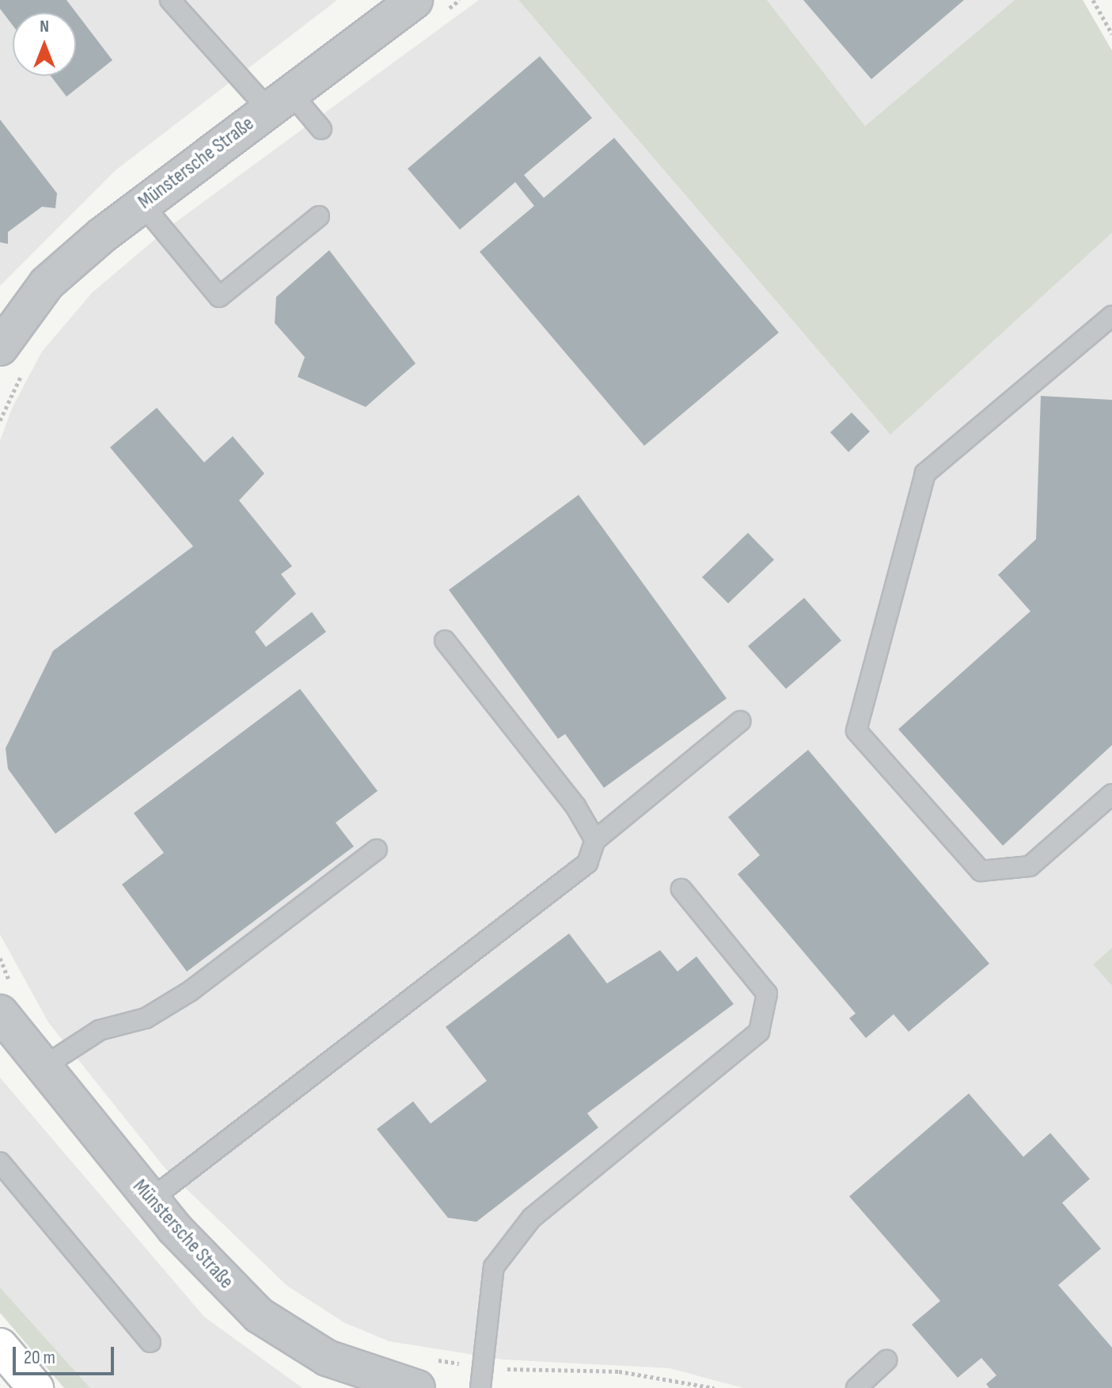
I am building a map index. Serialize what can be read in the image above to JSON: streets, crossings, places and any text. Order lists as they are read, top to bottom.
{
  "streets": {
    "street": ["Münstersche Straße"]
  },
  "scale_bar": "20 m",
  "north": "top"
}
